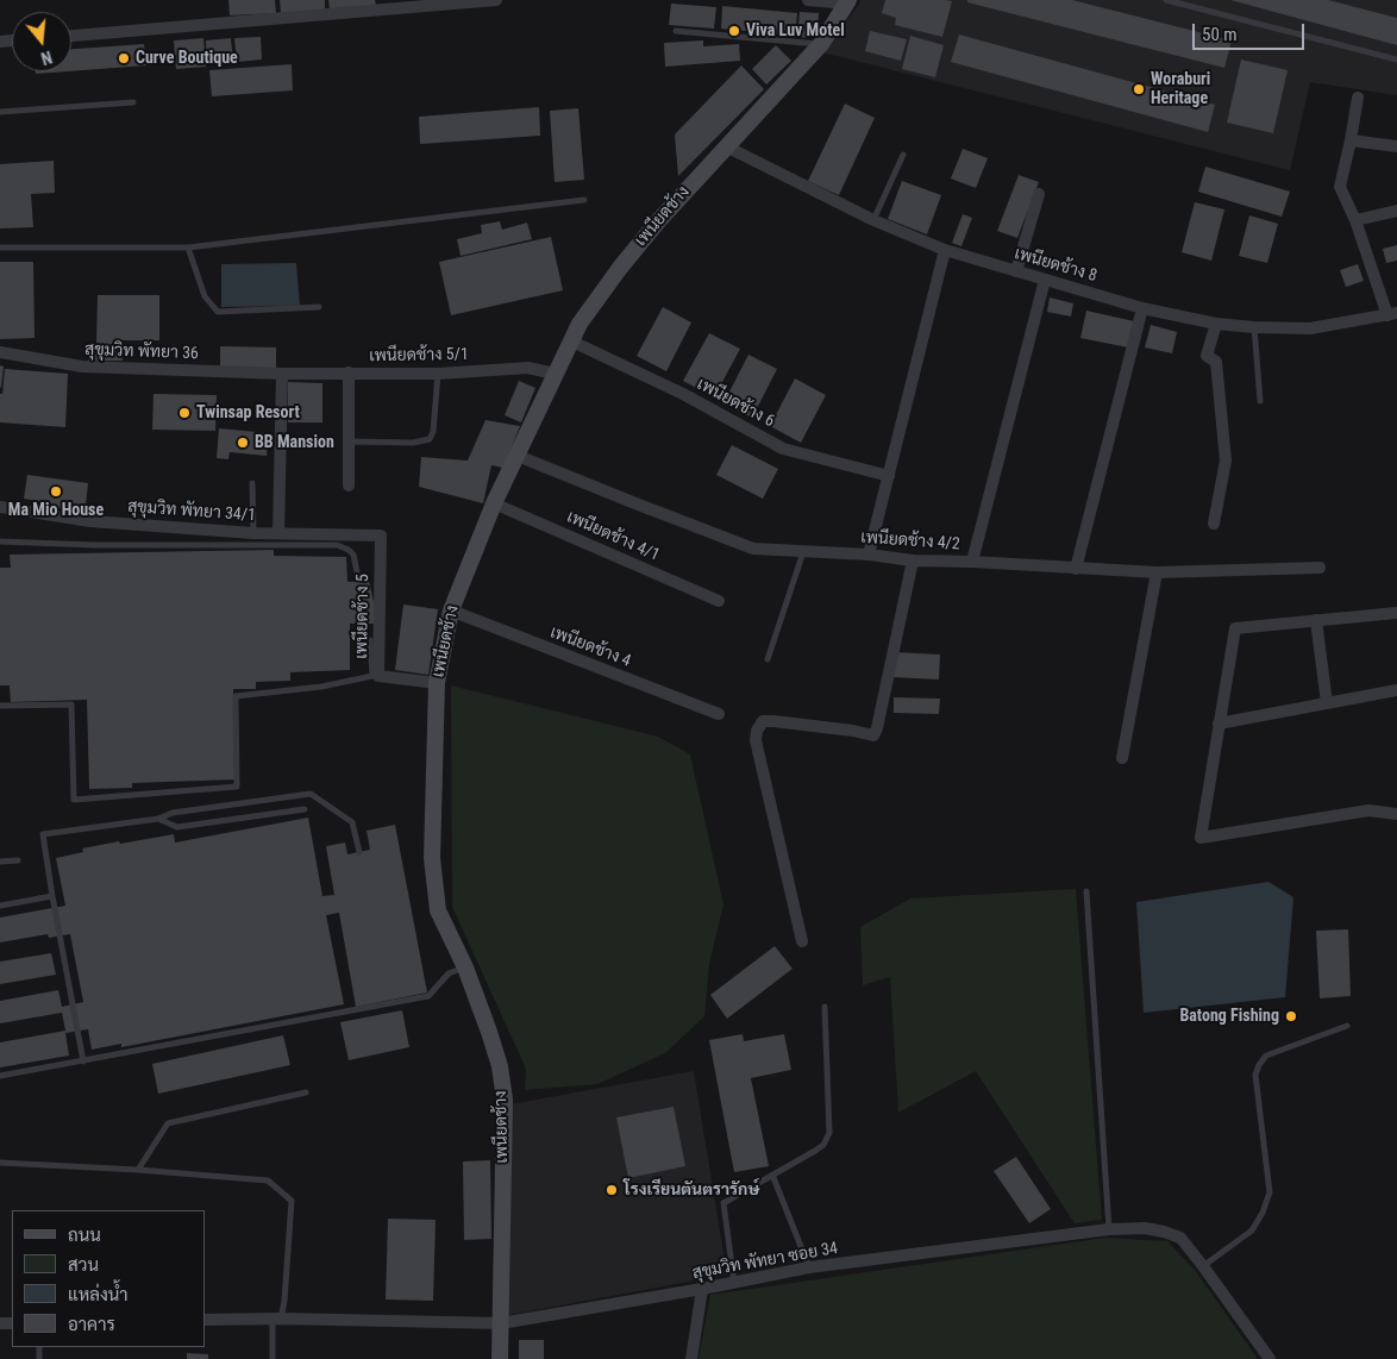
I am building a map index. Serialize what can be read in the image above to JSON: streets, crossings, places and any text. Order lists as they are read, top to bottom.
{
  "streets": {
    "street": [
      "เพนียดช้าง",
      "เพนียดช้าง 8",
      "สุขุมวิท พัทยา 36",
      "เพนียดช้าง 5/1",
      "เพนียดช้าง 6",
      "สุขุมวิท พัทยา 34/1",
      "เพนียดช้าง 4/1",
      "เพนียดช้าง 4/2",
      "เพนียดช้าง 5",
      "เพนียดช้าง 4",
      "สุขุมวิท พัทยา ซอย 34"
    ]
  },
  "crossings": [
    ["เพนียดช้าง", "เพนียดช้าง 8"],
    ["เพนียดช้าง", "เพนียดช้าง 5/1"],
    ["เพนียดช้าง", "เพนียดช้าง 6"],
    ["เพนียดช้าง", "เพนียดช้าง 4/1"],
    ["เพนียดช้าง", "เพนียดช้าง 4/2"],
    ["เพนียดช้าง", "เพนียดช้าง 5"],
    ["เพนียดช้าง", "เพนียดช้าง 4"],
    ["เพนียดช้าง", "สุขุมวิท พัทยา ซอย 34"],
    ["สุขุมวิท พัทยา 36", "เพนียดช้าง 5/1"],
    ["สุขุมวิท พัทยา 34/1", "เพนียดช้าง 5"]
  ],
  "places": [
    "Viva Luv Motel",
    "Curve Boutique",
    "Woraburi Heritage",
    "Twinsap Resort",
    "BB Mansion",
    "Ma Mio House",
    "Batong Fishing",
    "โรงเรียนตันตรารักษ์"
  ],
  "legend": [
    "ถนน",
    "สวน",
    "แหล่งน้ำ",
    "อาคาร"
  ],
  "scale_bar": "50 m",
  "north": "bottom"
}
